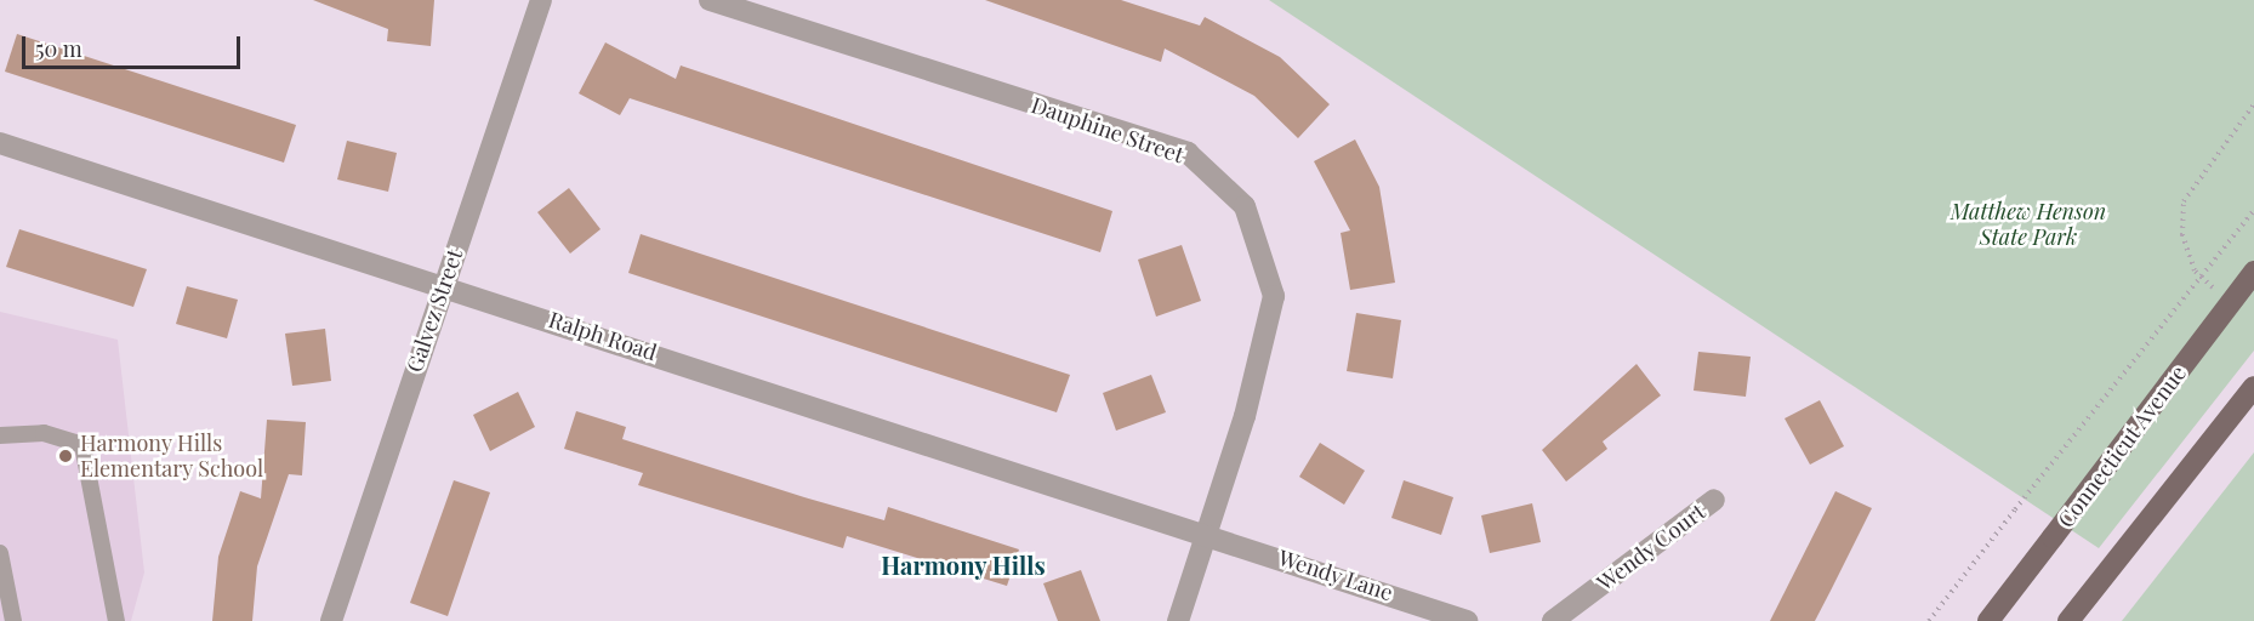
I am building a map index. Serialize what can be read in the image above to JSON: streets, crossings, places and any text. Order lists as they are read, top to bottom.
{
  "streets": {
    "main road": ["Connecticut Avenue"],
    "street": [
      "Dauphine Street",
      "Galvez Street",
      "Ralph Road",
      "Wendy Court",
      "Wendy Lane"
    ]
  },
  "crossings": [
    ["Dauphine Street", "Ralph Road"],
    ["Dauphine Street", "Wendy Lane"],
    ["Galvez Street", "Ralph Road"],
    ["Ralph Road", "Wendy Lane"]
  ],
  "districts": ["Harmony Hills"],
  "parks": ["Matthew Henson State Park"],
  "places": ["Harmony Hills Elementary School"],
  "scale_bar": "50 m"
}
